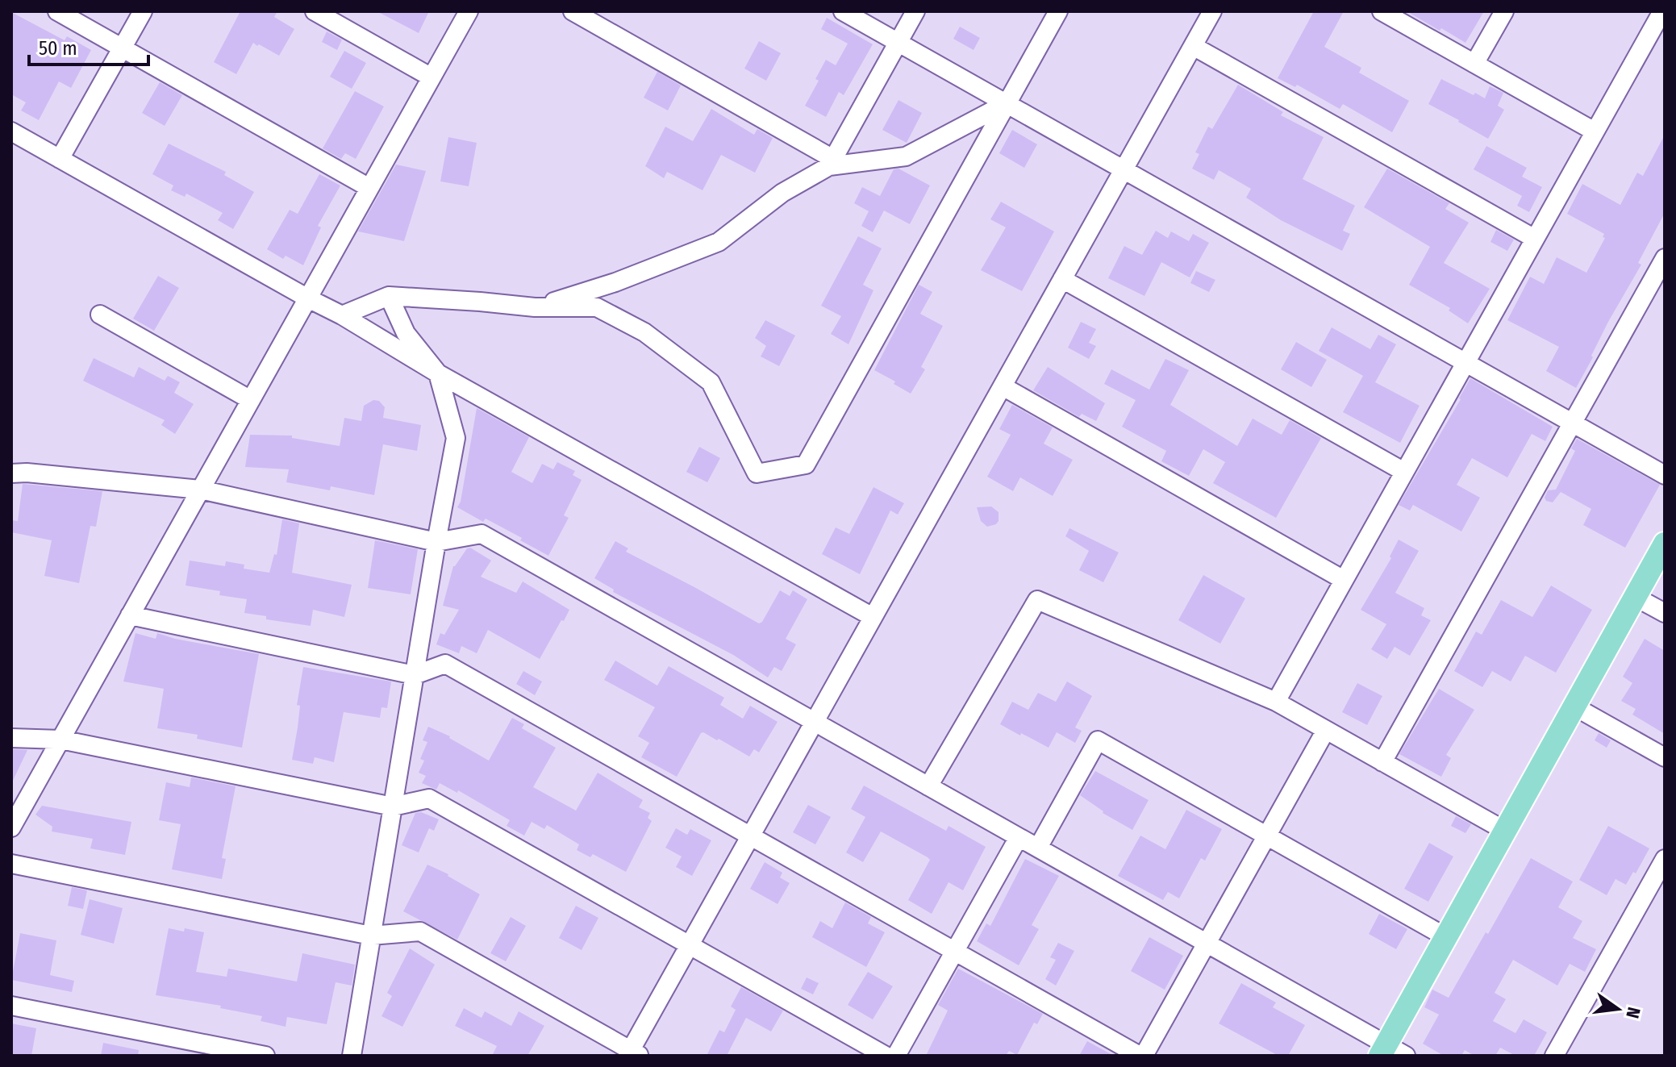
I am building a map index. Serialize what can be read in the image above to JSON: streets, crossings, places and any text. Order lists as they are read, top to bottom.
{
  "scale_bar": "50 m",
  "north": "right"
}
